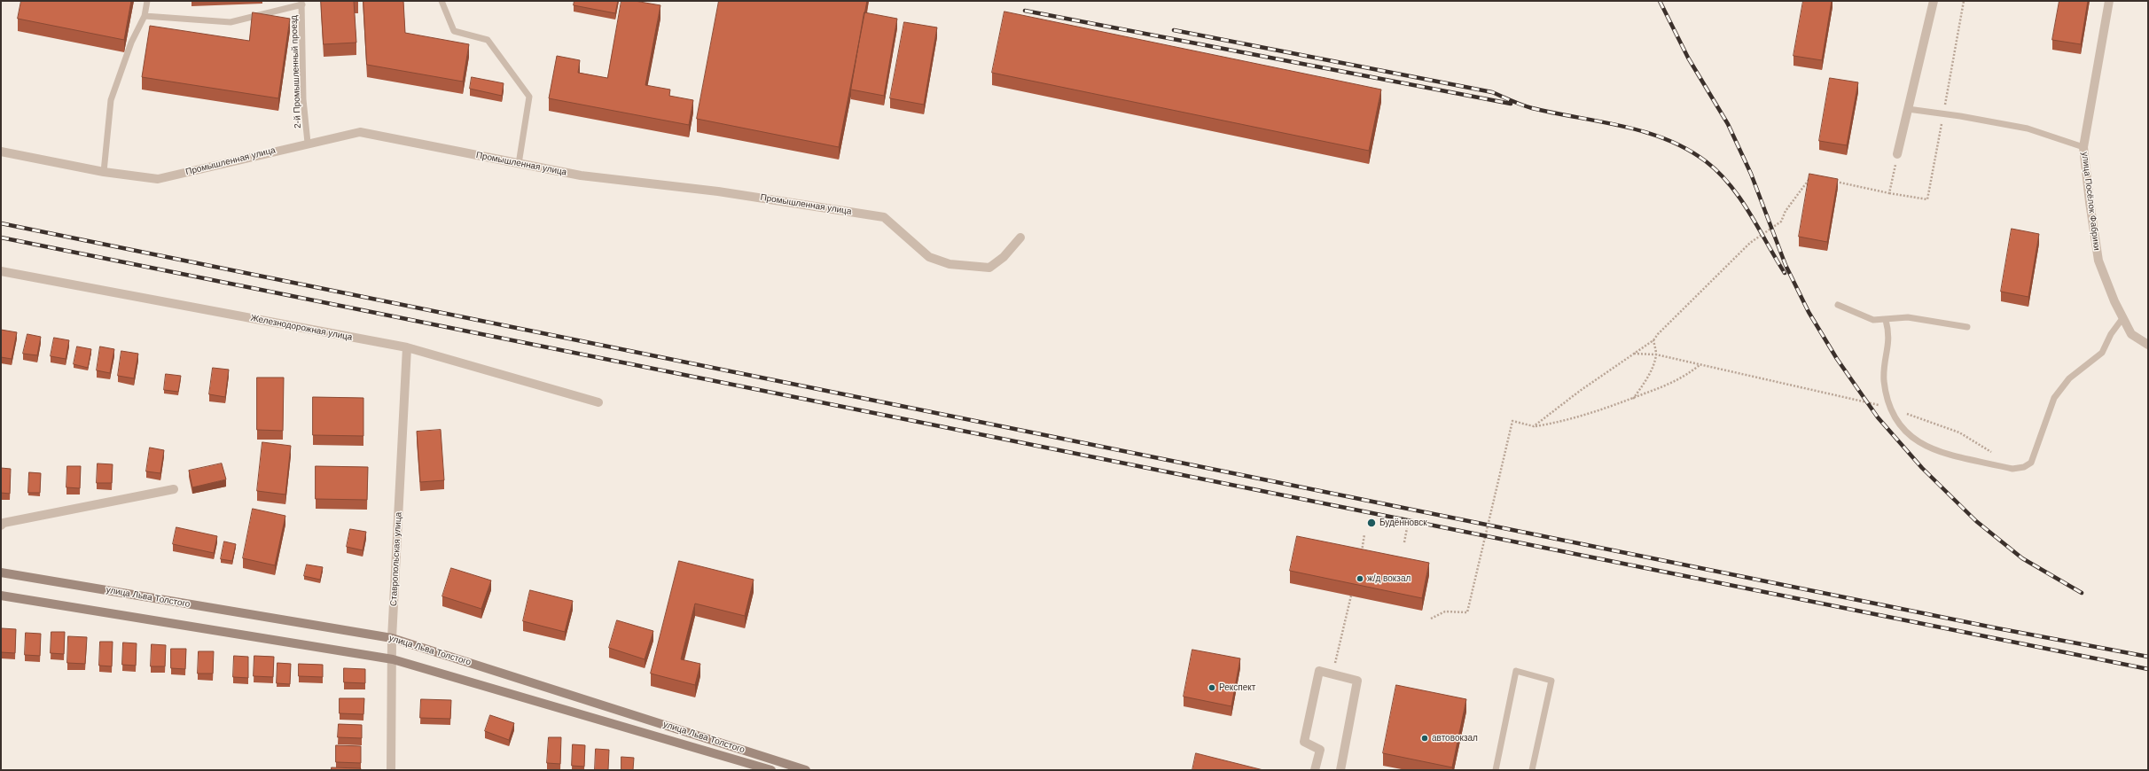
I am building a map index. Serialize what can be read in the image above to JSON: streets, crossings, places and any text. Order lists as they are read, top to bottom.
{
  "streets": {
    "main road": ["улица Льва Толстого"],
    "street": [
      "Промышленная улица",
      "улица Посёлок Фабрики",
      "Железнодорожная улица",
      "Ставропольская улица"
    ],
    "lane": ["2-й Промышленный проезд"]
  },
  "crossings": [
    ["2-й Промышленный проезд", "Промышленная улица"],
    ["Железнодорожная улица", "Ставропольская улица"],
    ["Ставропольская улица", "улица Льва Толстого"]
  ],
  "places": [
    "Будённовск",
    "ж/д вокзал",
    "Рекспект",
    "автовокзал"
  ]
}
